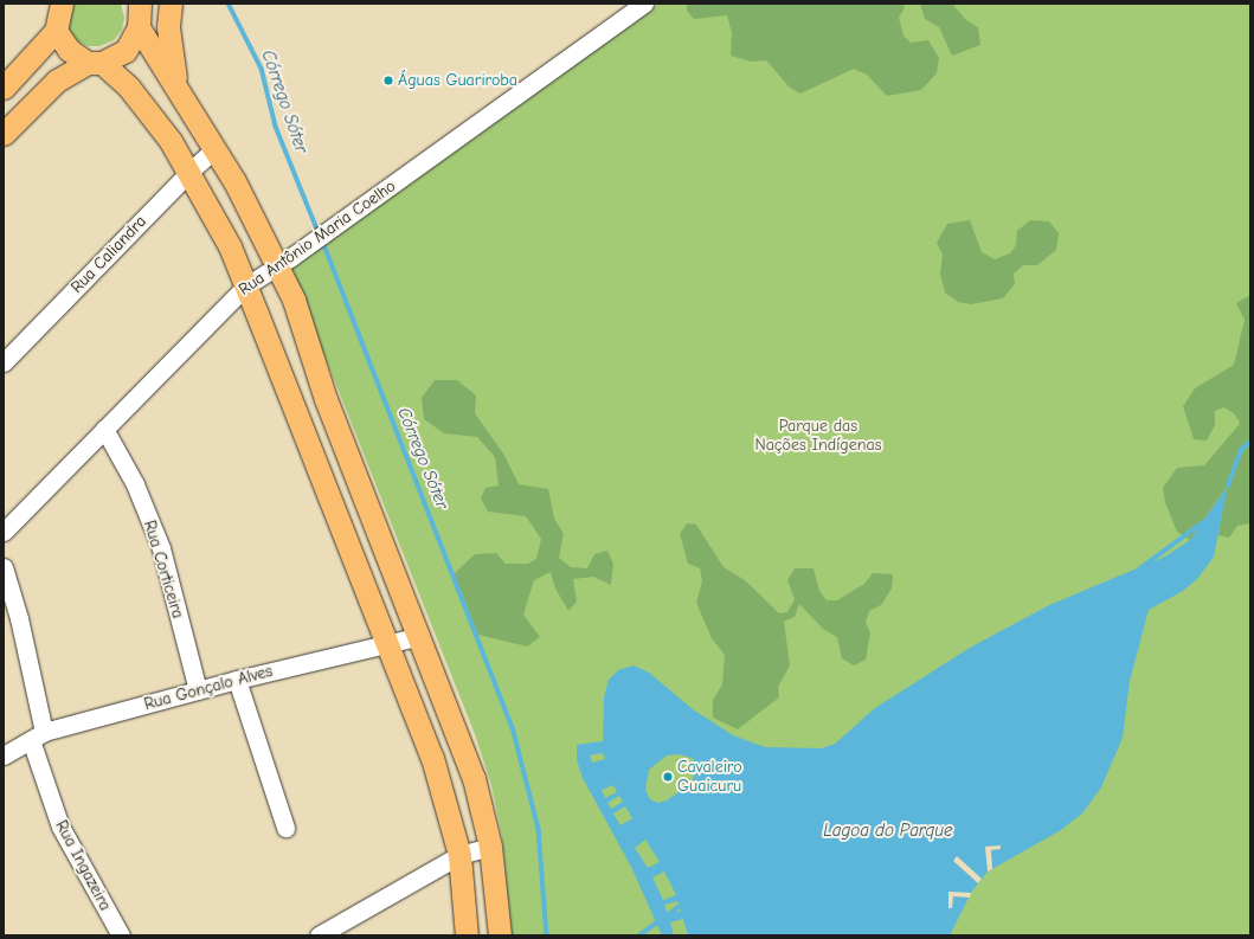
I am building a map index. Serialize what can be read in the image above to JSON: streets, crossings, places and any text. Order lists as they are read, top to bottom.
{
  "streets": {
    "street": [
      "Rua Antônio Maria Coelho",
      "Rua Caliandra",
      "Rua Corticeira",
      "Rua Gonçalo Alves",
      "Rua Ingazeira"
    ]
  },
  "crossings": [
    ["Rua Antônio Maria Coelho", "Rua Corticeira"],
    ["Rua Corticeira", "Rua Gonçalo Alves"],
    ["Rua Gonçalo Alves", "Rua Ingazeira"]
  ],
  "water": ["Córrego Sóter", "Lagoa do Parque"],
  "parks": ["Parque das Nações Indígenas"],
  "places": ["Águas Guariroba", "Cavaleiro Guaicuru"]
}
